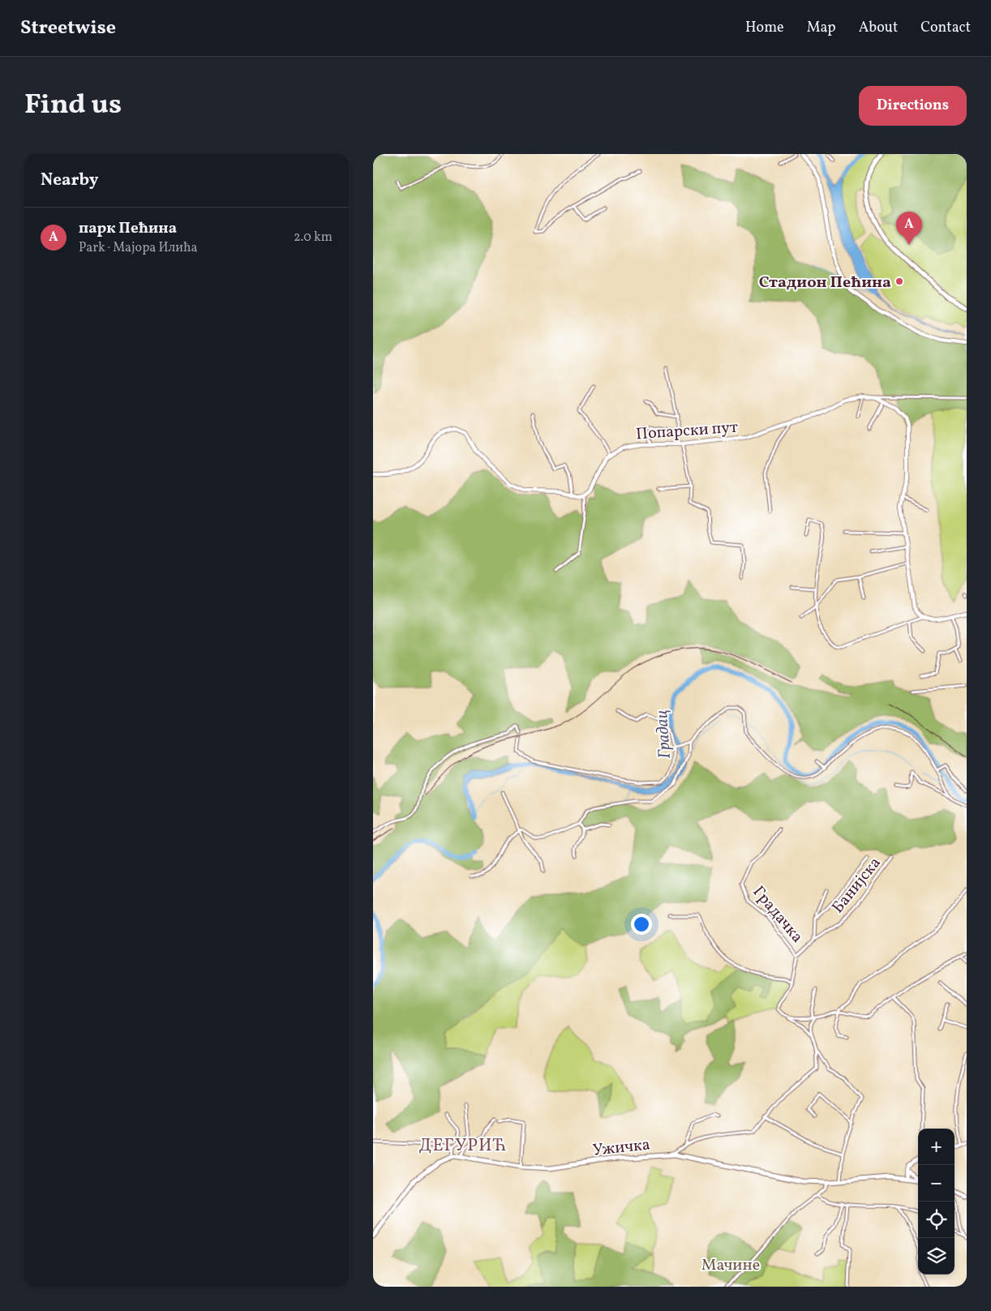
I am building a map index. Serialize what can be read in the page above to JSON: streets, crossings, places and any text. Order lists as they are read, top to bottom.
{
  "streets": {
    "main road": ["Ужичка"],
    "street": ["Попарски пут", "Банијска", "Градачка"]
  },
  "crossings": [
    ["Банијска", "Градачка"]
  ],
  "districts": ["ДЕГУРИЋ"],
  "water": ["Градац"],
  "parks": ["Мачине"],
  "places": ["Стадион Пећина"],
  "page": {
    "header": "Streetwise",
    "nav": [
      "Home",
      "Map",
      "About",
      "Contact"
    ],
    "title": "Find us",
    "buttons": "Directions",
    "heading": "Nearby",
    "list": [
      {
        "mark": "A",
        "name": "парк Пећина",
        "note": "Park · Мајора Илића",
        "value": "2.0 km"
      }
    ],
    "pins": "A",
    "map_buttons": ["+", "−"]
  }
}
